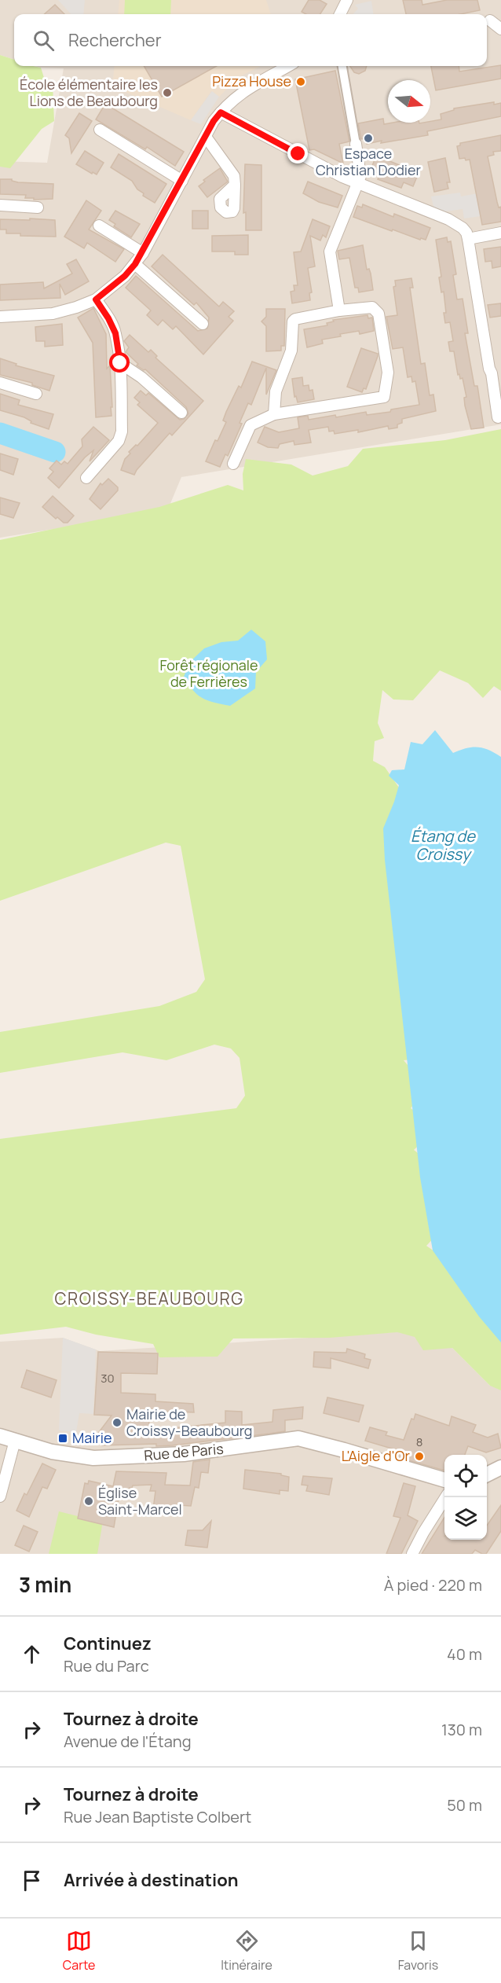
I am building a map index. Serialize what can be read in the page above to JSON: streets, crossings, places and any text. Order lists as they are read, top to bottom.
{
  "streets": {
    "street": ["Rue de Paris"]
  },
  "districts": ["CROISSY-BEAUBOURG"],
  "water": ["Étang de Croissy"],
  "parks": ["Forêt régionale de Ferrières"],
  "places": {
    "other": [
      "Pizza House",
      "École élémentaire les Lions de Beaubourg",
      "Espace Christian Dodier",
      "Mairie de Croissy-Beaubourg",
      "L'Aigle d'Or",
      "Église Saint-Marcel"
    ],
    "transit": ["Mairie"]
  },
  "house_numbers": ["30", "8"],
  "north": "right",
  "page": {
    "search": "Rechercher",
    "heading": ["3 min", "À pied · 220 m"],
    "list": [
      ["Continuez", "Rue du Parc", "40 m"],
      ["Tournez à droite", "Avenue de l'Étang", "130 m"],
      ["Tournez à droite", "Rue Jean Baptiste Colbert", "50 m"],
      "Arrivée à destination"
    ],
    "nav": ["Carte", "Itinéraire", "Favoris"]
  }
}
